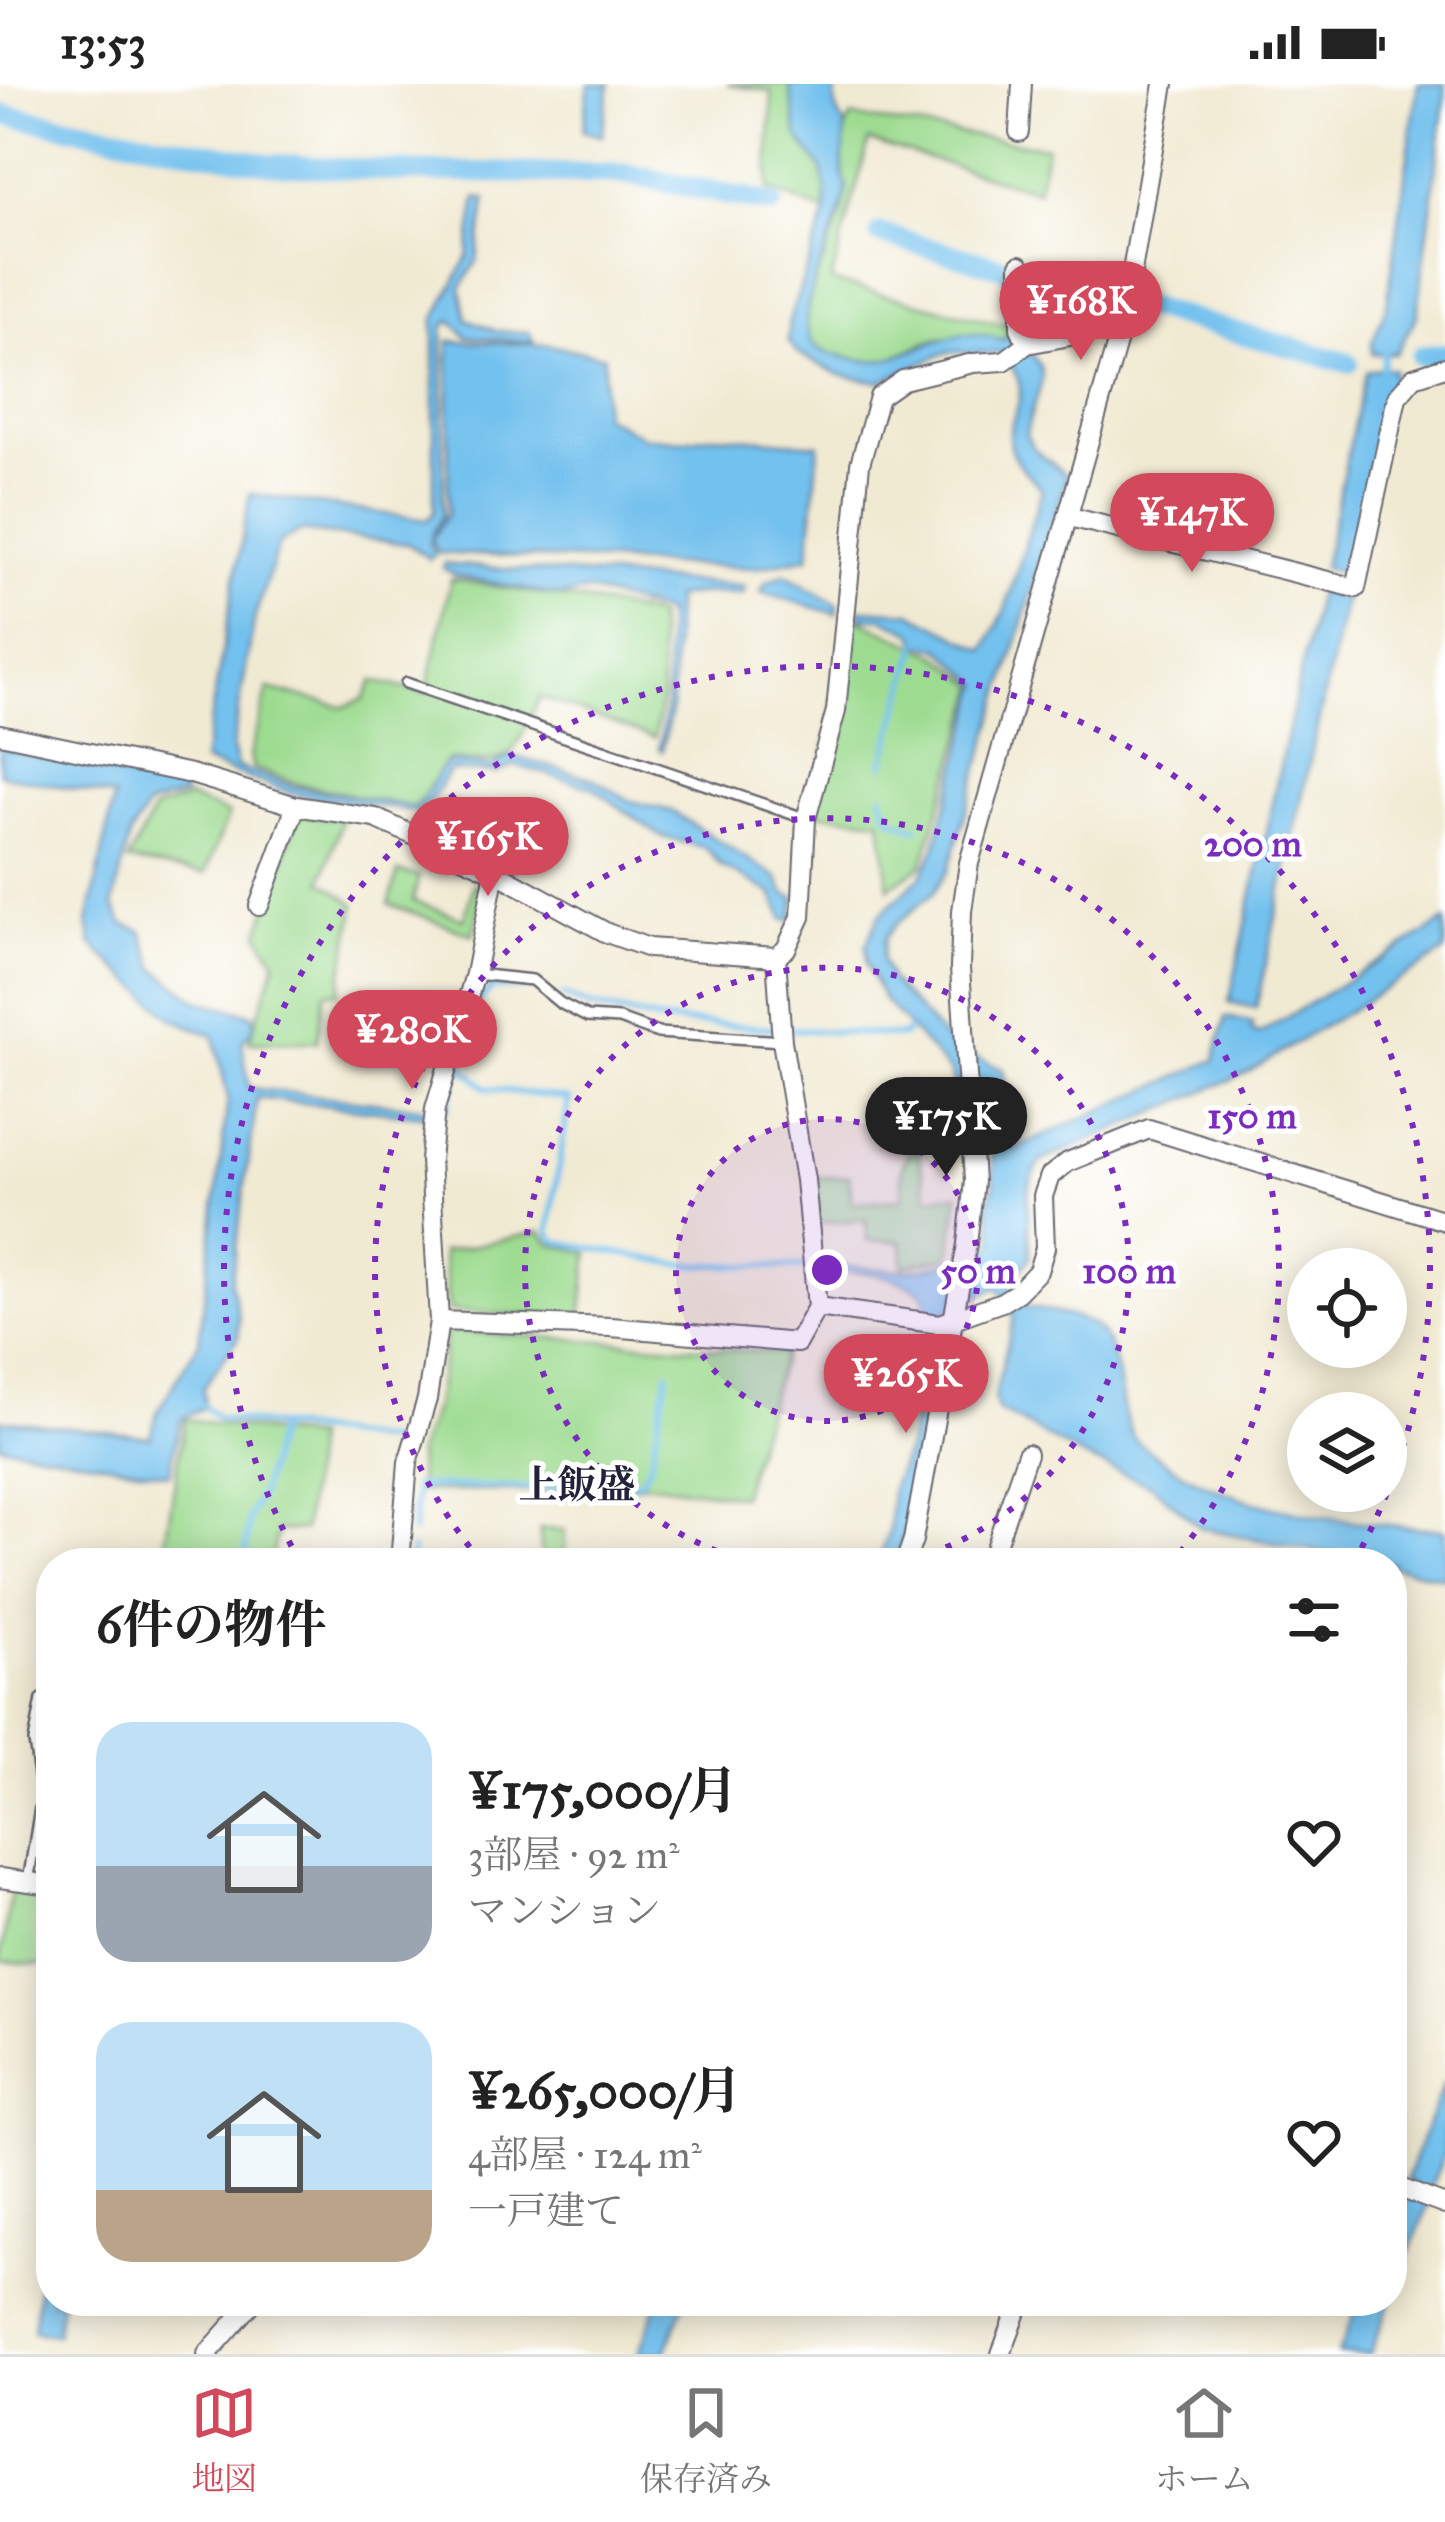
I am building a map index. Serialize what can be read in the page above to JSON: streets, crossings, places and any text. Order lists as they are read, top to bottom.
{
  "districts": ["上飯盛"],
  "page": {
    "status": "13:53",
    "price": [
      "¥168K",
      "¥147K",
      "¥165K",
      "¥280K",
      "¥175K",
      "¥265K"
    ],
    "heading": "6件の物件",
    "list": [
      {
        "name": "¥175,000/月",
        "note": "3部屋 · 92 m² · マンション"
      },
      {
        "name": "¥265,000/月",
        "note": "4部屋 · 124 m² · 一戸建て"
      }
    ],
    "tabs": ["地図", "保存済み", "ホーム"]
  },
  "rings": [
    "200 m",
    "150 m",
    "50 m",
    "100 m"
  ]
}
